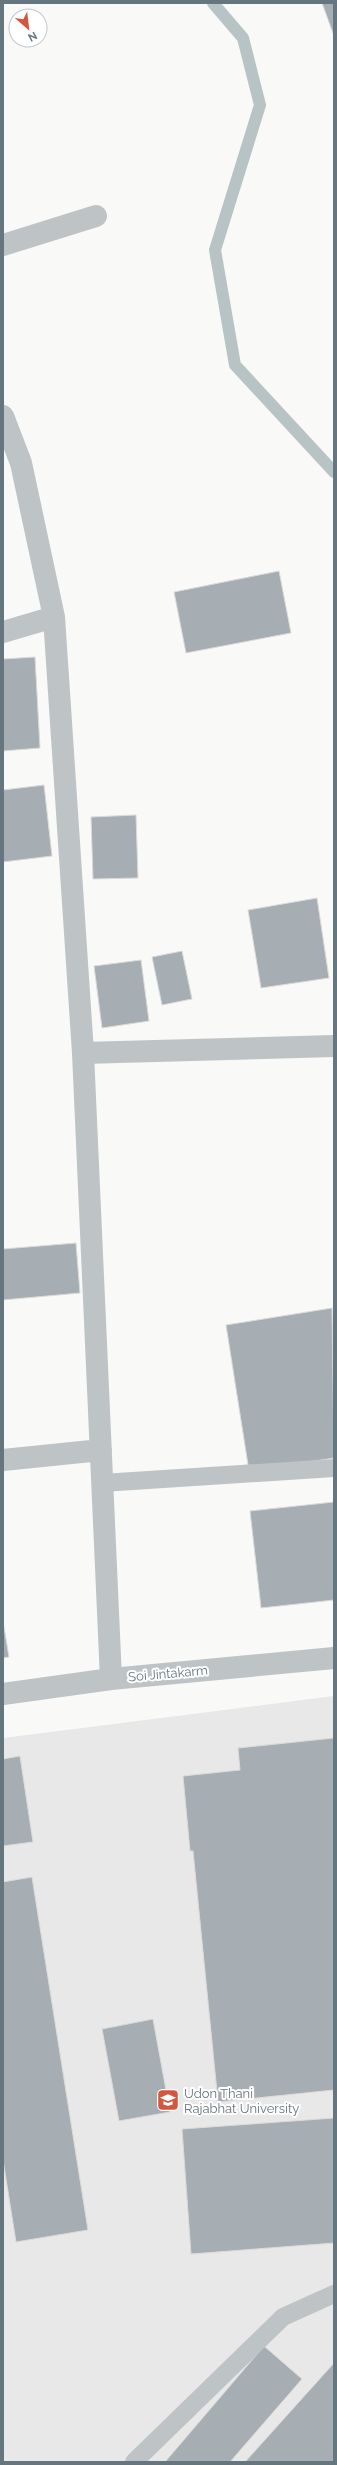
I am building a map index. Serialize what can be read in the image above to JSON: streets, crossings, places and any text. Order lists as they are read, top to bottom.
{
  "streets": {
    "street": ["Soi Jintakarm"]
  },
  "places": {
    "school or university": ["Udon Thani Rajabhat University"]
  },
  "north": "bottom right"
}
